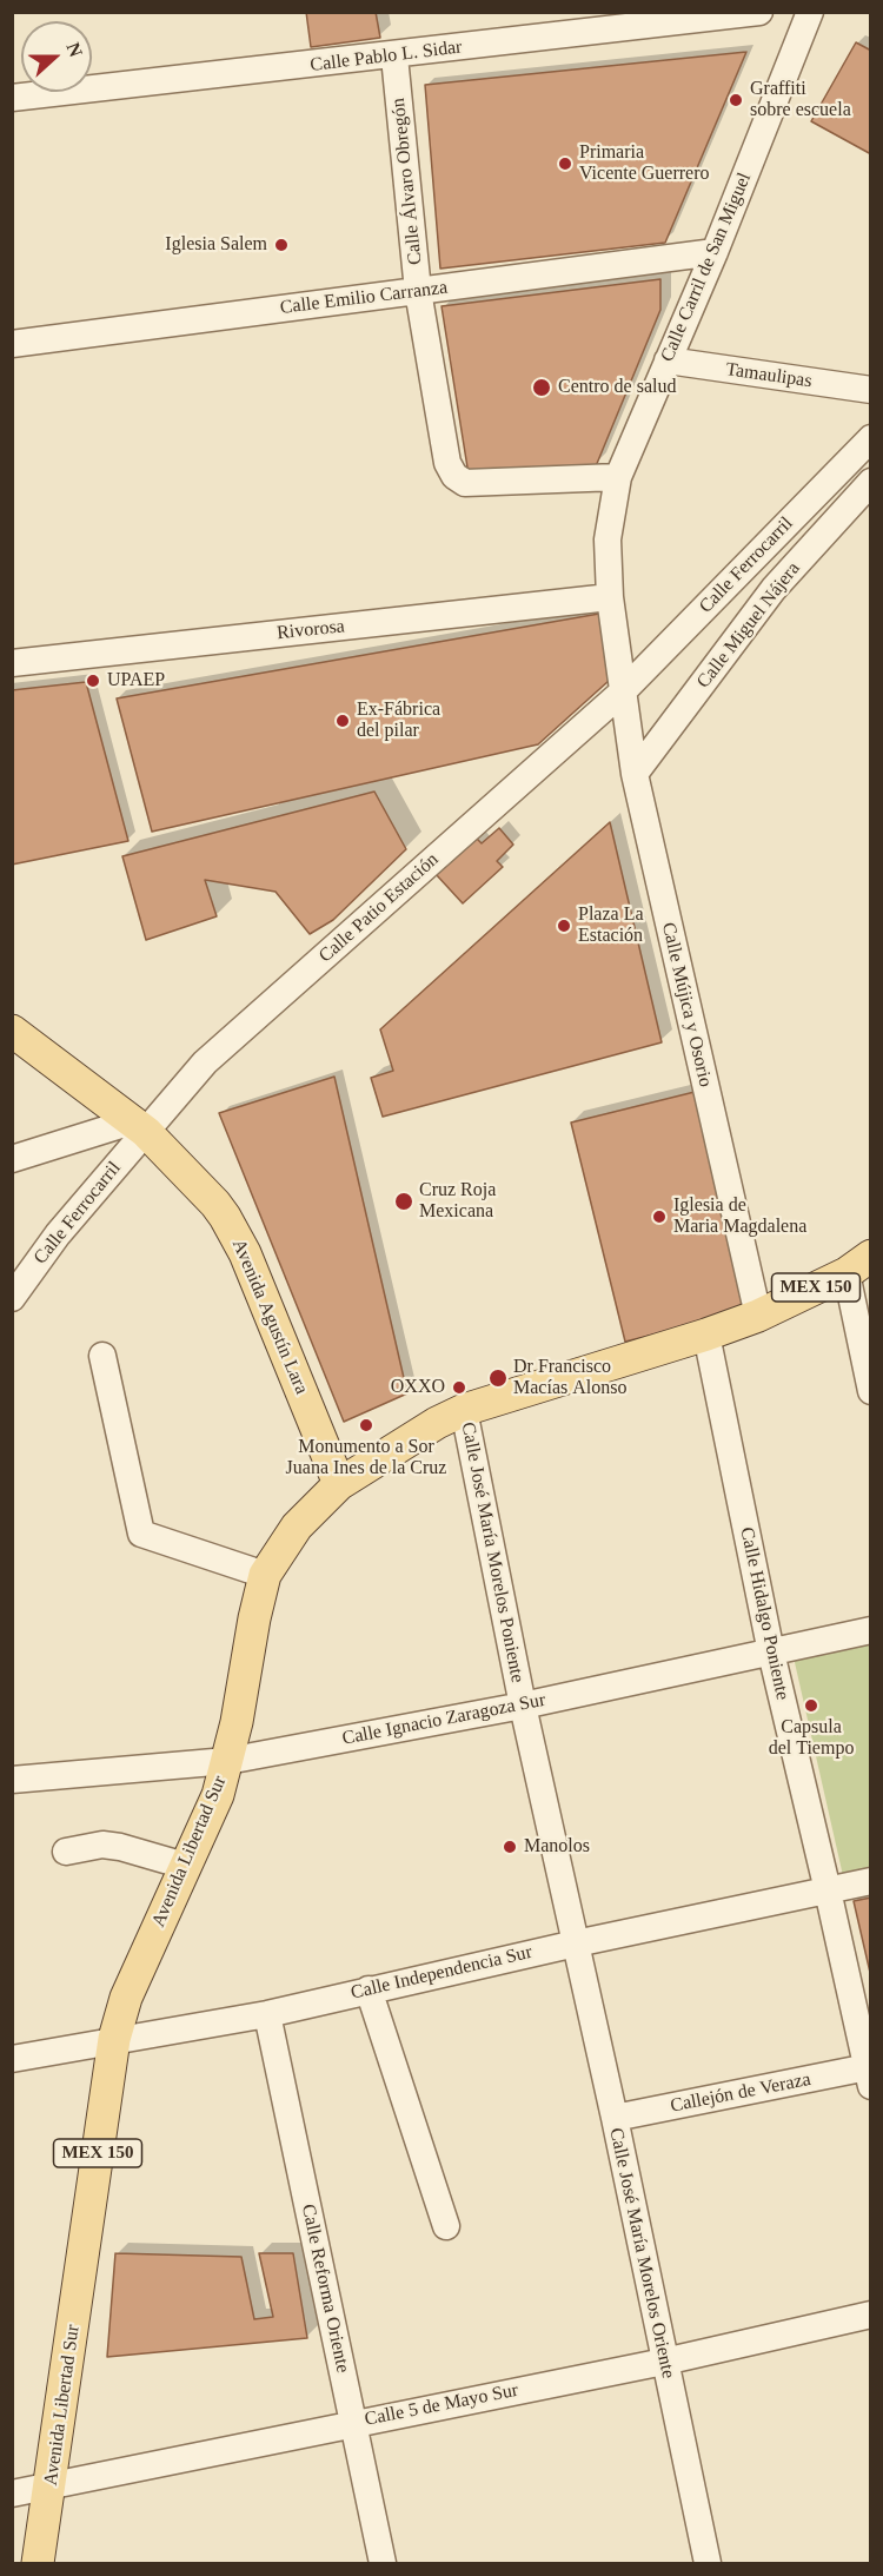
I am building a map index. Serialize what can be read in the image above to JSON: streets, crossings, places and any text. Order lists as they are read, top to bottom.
{
  "streets": {
    "main road": ["MEX 150", "Avenida Agustín Lara", "Avenida Libertad Sur"],
    "street": [
      "Calle Pablo L. Sidar",
      "Calle Álvaro Obregón",
      "Calle Carril de San Miguel",
      "Calle Emilio Carranza",
      "Tamaulipas",
      "Calle Ferrocarril",
      "Calle Miguel Nájera",
      "Rivorosa",
      "Calle Patio Estación",
      "Calle Mújica y Osorio",
      "Calle José María Morelos Poniente",
      "Calle Hidalgo Poniente",
      "Calle Ignacio Zaragoza Sur",
      "Calle Independencia Sur",
      "Callejón de Veraza",
      "Calle José María Morelos Oriente",
      "Calle Reforma Oriente",
      "Calle 5 de Mayo Sur"
    ]
  },
  "crossings": [
    ["Calle Pablo L. Sidar", "Calle Álvaro Obregón"],
    ["Calle Álvaro Obregón", "Calle Carril de San Miguel"],
    ["Calle Álvaro Obregón", "Calle Emilio Carranza"],
    ["Calle Carril de San Miguel", "Calle Emilio Carranza"],
    ["Calle Carril de San Miguel", "Tamaulipas"],
    ["Calle Carril de San Miguel", "Calle Ferrocarril"],
    ["Calle Carril de San Miguel", "Rivorosa"],
    ["Calle Carril de San Miguel", "Calle Patio Estación"],
    ["Calle Carril de San Miguel", "Calle Mújica y Osorio"],
    ["Calle Ferrocarril", "Calle Patio Estación"],
    ["Calle Ferrocarril", "Calle Mújica y Osorio"],
    ["Calle Ferrocarril", "Avenida Agustín Lara"],
    ["Calle Miguel Nájera", "Calle Mújica y Osorio"],
    ["Calle Patio Estación", "Calle Mújica y Osorio"],
    ["Calle Patio Estación", "Avenida Agustín Lara"],
    ["Calle Mújica y Osorio", "MEX 150"],
    ["Calle Mújica y Osorio", "Avenida Libertad Sur"],
    ["MEX 150", "Avenida Libertad Sur"],
    ["Avenida Agustín Lara", "Avenida Libertad Sur"],
    ["Calle José María Morelos Poniente", "Calle Ignacio Zaragoza Sur"],
    ["Calle José María Morelos Poniente", "Avenida Libertad Sur"],
    ["Calle José María Morelos Poniente", "Calle Independencia Sur"],
    ["Calle José María Morelos Poniente", "Calle José María Morelos Oriente"],
    ["Calle Hidalgo Poniente", "Calle Ignacio Zaragoza Sur"],
    ["Calle Hidalgo Poniente", "Avenida Libertad Sur"],
    ["Calle Hidalgo Poniente", "Calle Independencia Sur"],
    ["Calle Hidalgo Poniente", "Callejón de Veraza"],
    ["Calle Ignacio Zaragoza Sur", "Avenida Libertad Sur"],
    ["Avenida Libertad Sur", "Calle Independencia Sur"],
    ["Avenida Libertad Sur", "Calle 5 de Mayo Sur"],
    ["Calle Independencia Sur", "Calle José María Morelos Oriente"],
    ["Calle Independencia Sur", "Calle Reforma Oriente"],
    ["Callejón de Veraza", "Calle José María Morelos Oriente"],
    ["Calle José María Morelos Oriente", "Calle 5 de Mayo Sur"],
    ["Calle Reforma Oriente", "Calle 5 de Mayo Sur"]
  ],
  "places": [
    "Graffiti sobre escuela",
    "Primaria Vicente Guerrero",
    "Iglesia Salem",
    "Centro de salud",
    "UPAEP",
    "Ex-Fábrica del pilar",
    "Plaza La Estación",
    "Cruz Roja Mexicana",
    "Iglesia de Maria Magdalena",
    "Dr Francisco Macías Alonso",
    "OXXO",
    "Monumento a Sor Juana Ines de la Cruz",
    "Capsula del Tiempo",
    "Manolos"
  ],
  "north": "right"
}
